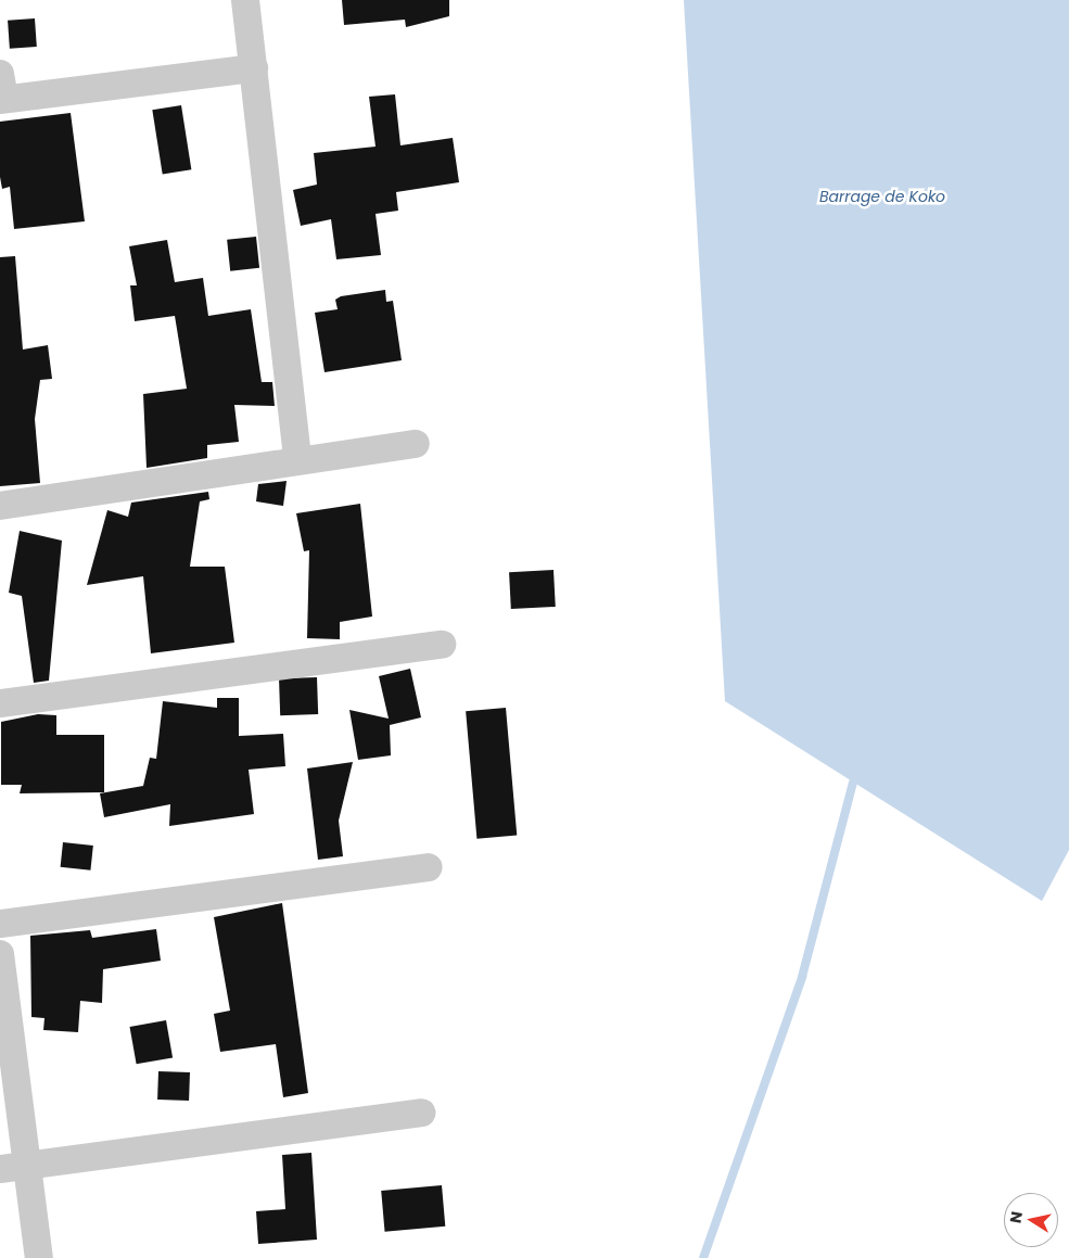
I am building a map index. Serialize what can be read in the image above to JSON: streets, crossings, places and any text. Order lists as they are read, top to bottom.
{
  "water": ["Barrage de Koko"],
  "north": "left"
}
